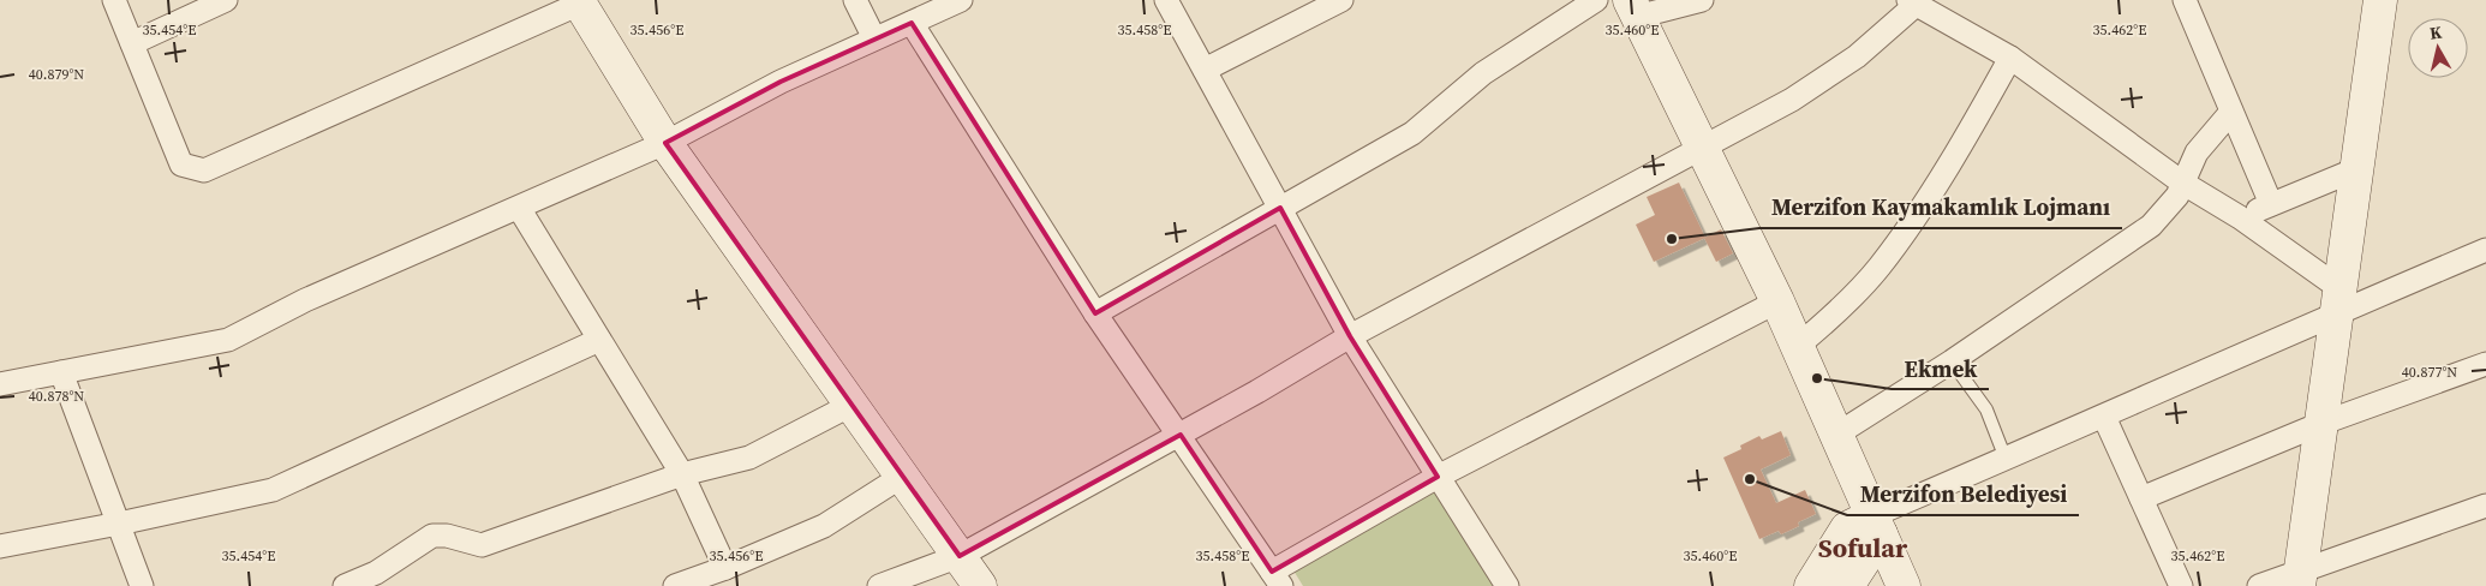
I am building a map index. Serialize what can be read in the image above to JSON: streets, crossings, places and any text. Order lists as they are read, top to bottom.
{
  "districts": ["Sofular"],
  "places": ["Merzifon Kaymakamlık Lojmanı", "Ekmek", "Merzifon Belediyesi"],
  "north": "top",
  "coordinates": [
    "35.454°E",
    "35.456°E",
    "35.458°E",
    "35.460°E",
    "35.462°E",
    "40.879°N",
    "40.877°N",
    "40.878°N"
  ]
}
